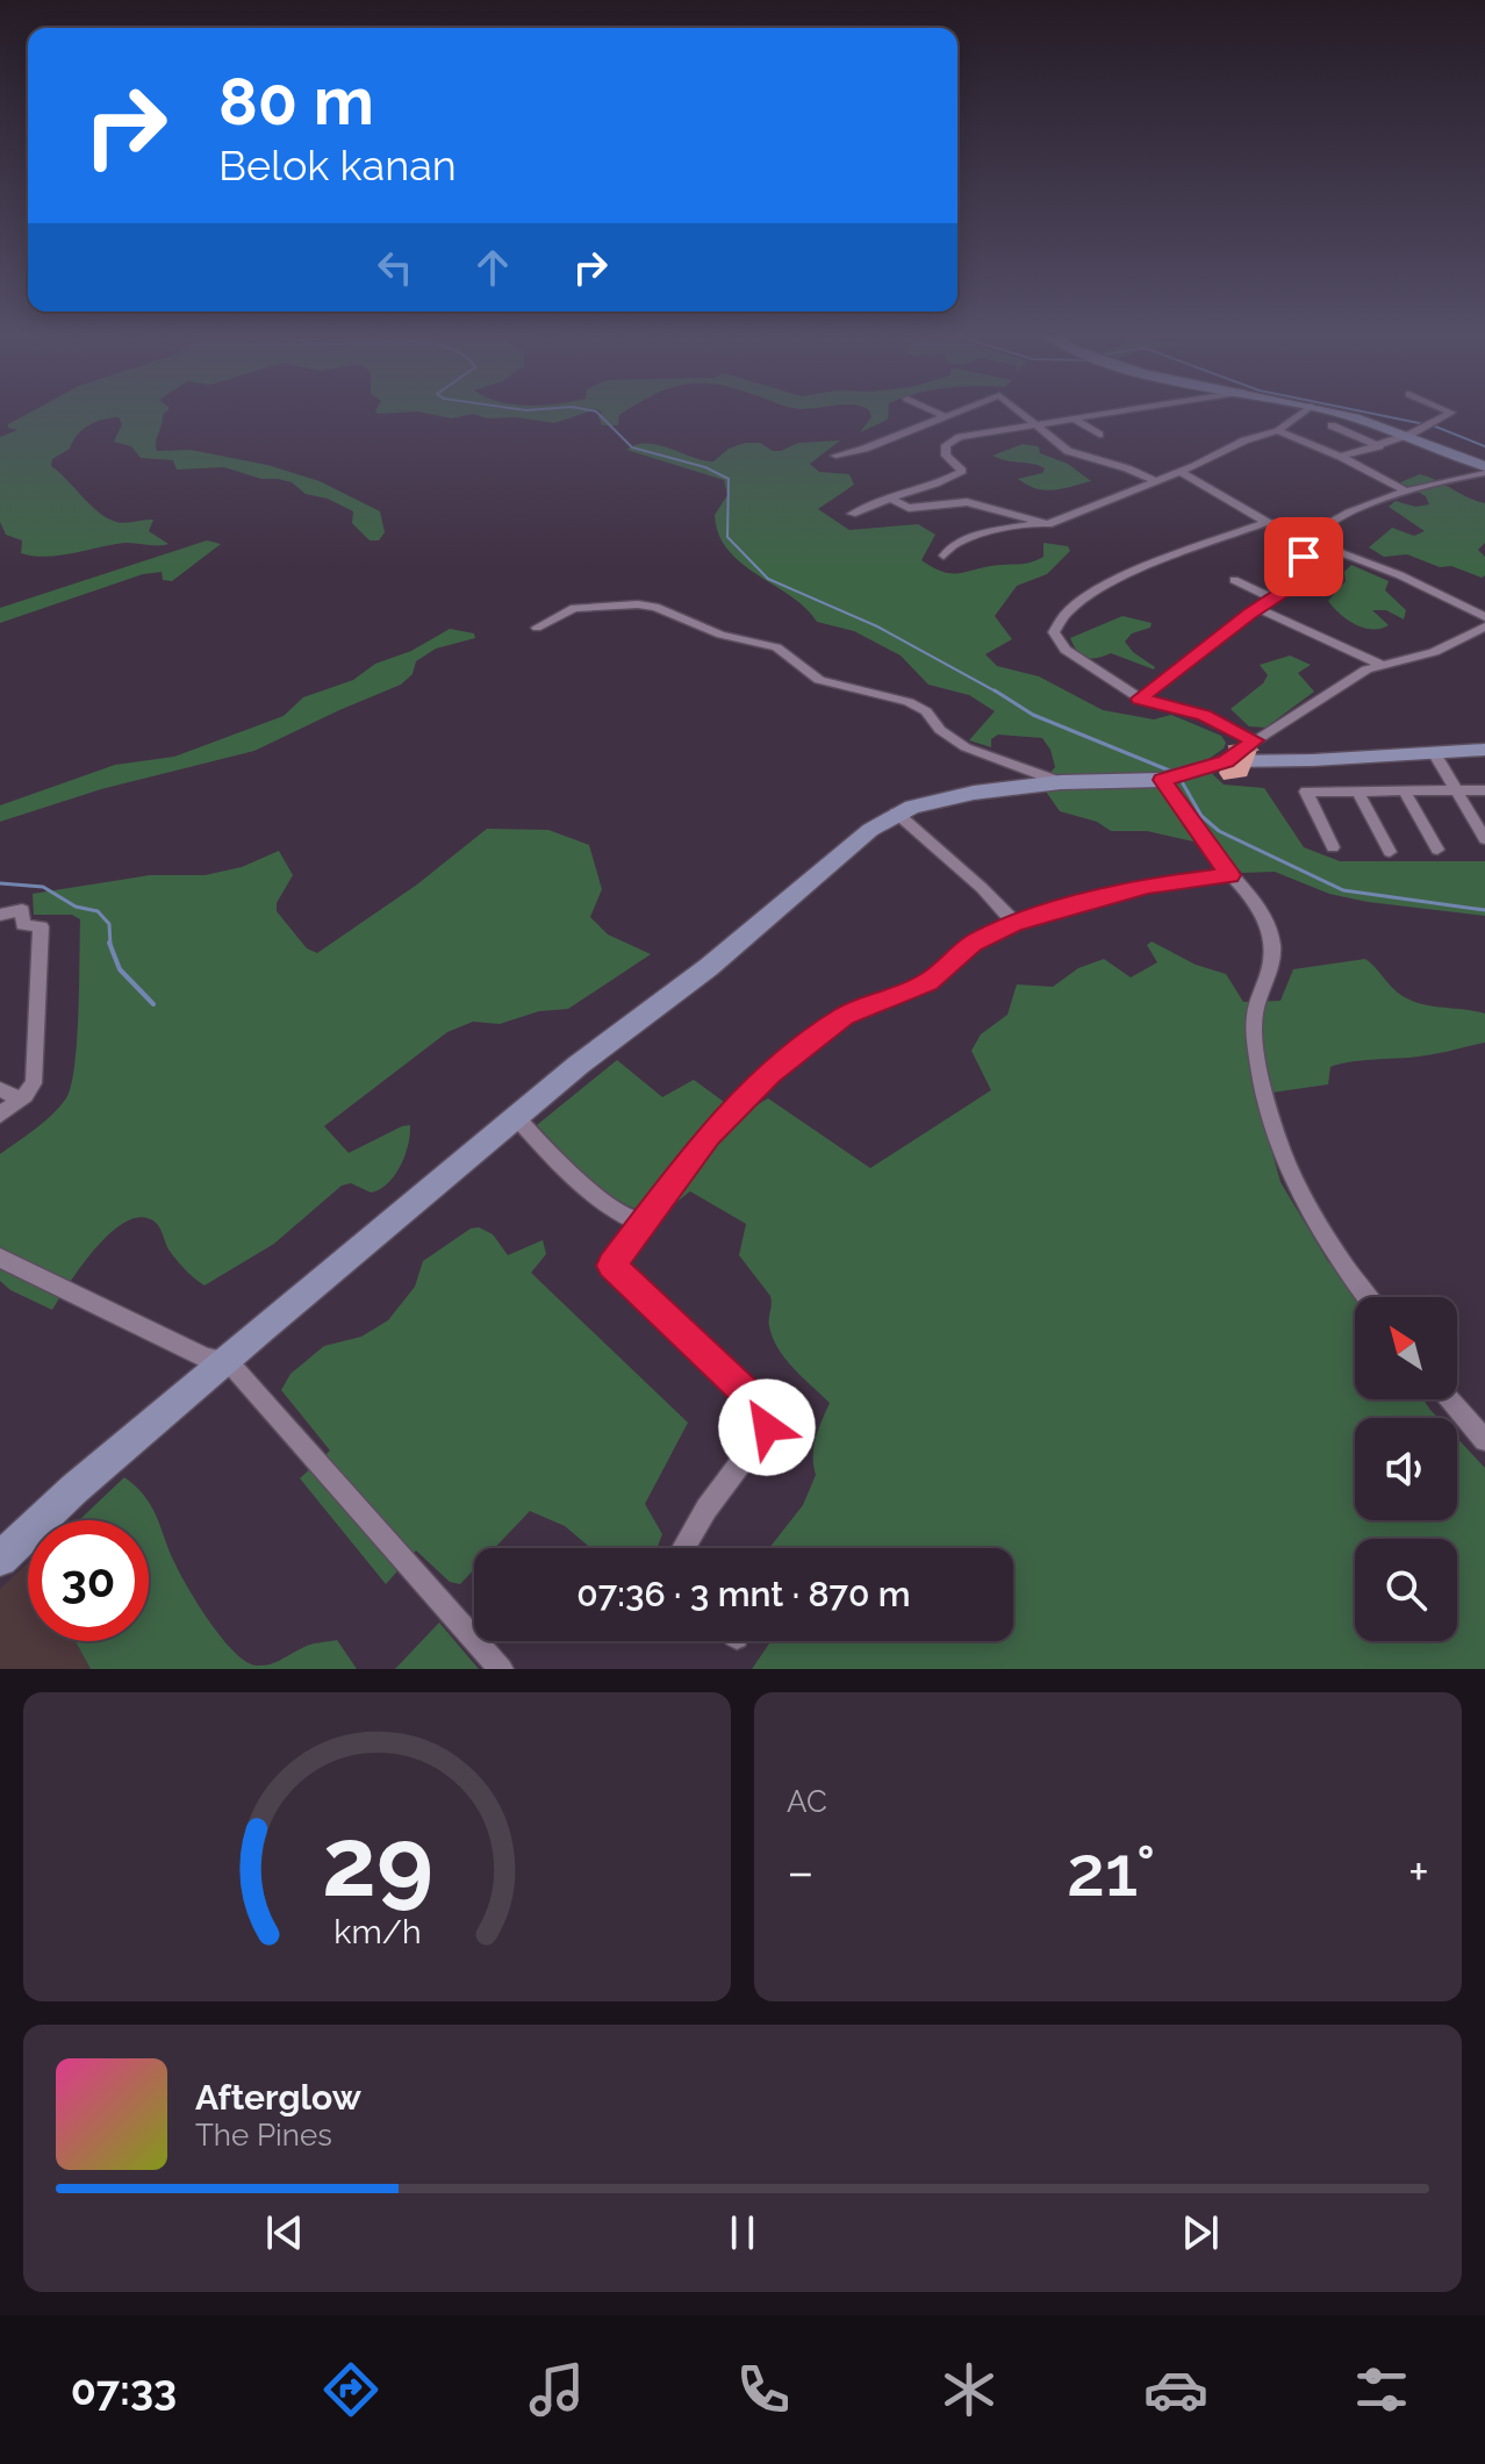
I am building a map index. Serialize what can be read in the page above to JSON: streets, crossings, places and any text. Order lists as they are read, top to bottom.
{
  "north": "top left",
  "page": {
    "turn": ["80 m", "Belok kanan"],
    "limit": "30",
    "trip": "07:36 · 3 mnt · 870 m",
    "tile": "AC",
    "heat": ["−", "21°", "+"],
    "song": ["Afterglow", "The Pines"],
    "tabs": "07:33",
    "gauge": ["29", "km/h"]
  }
}
